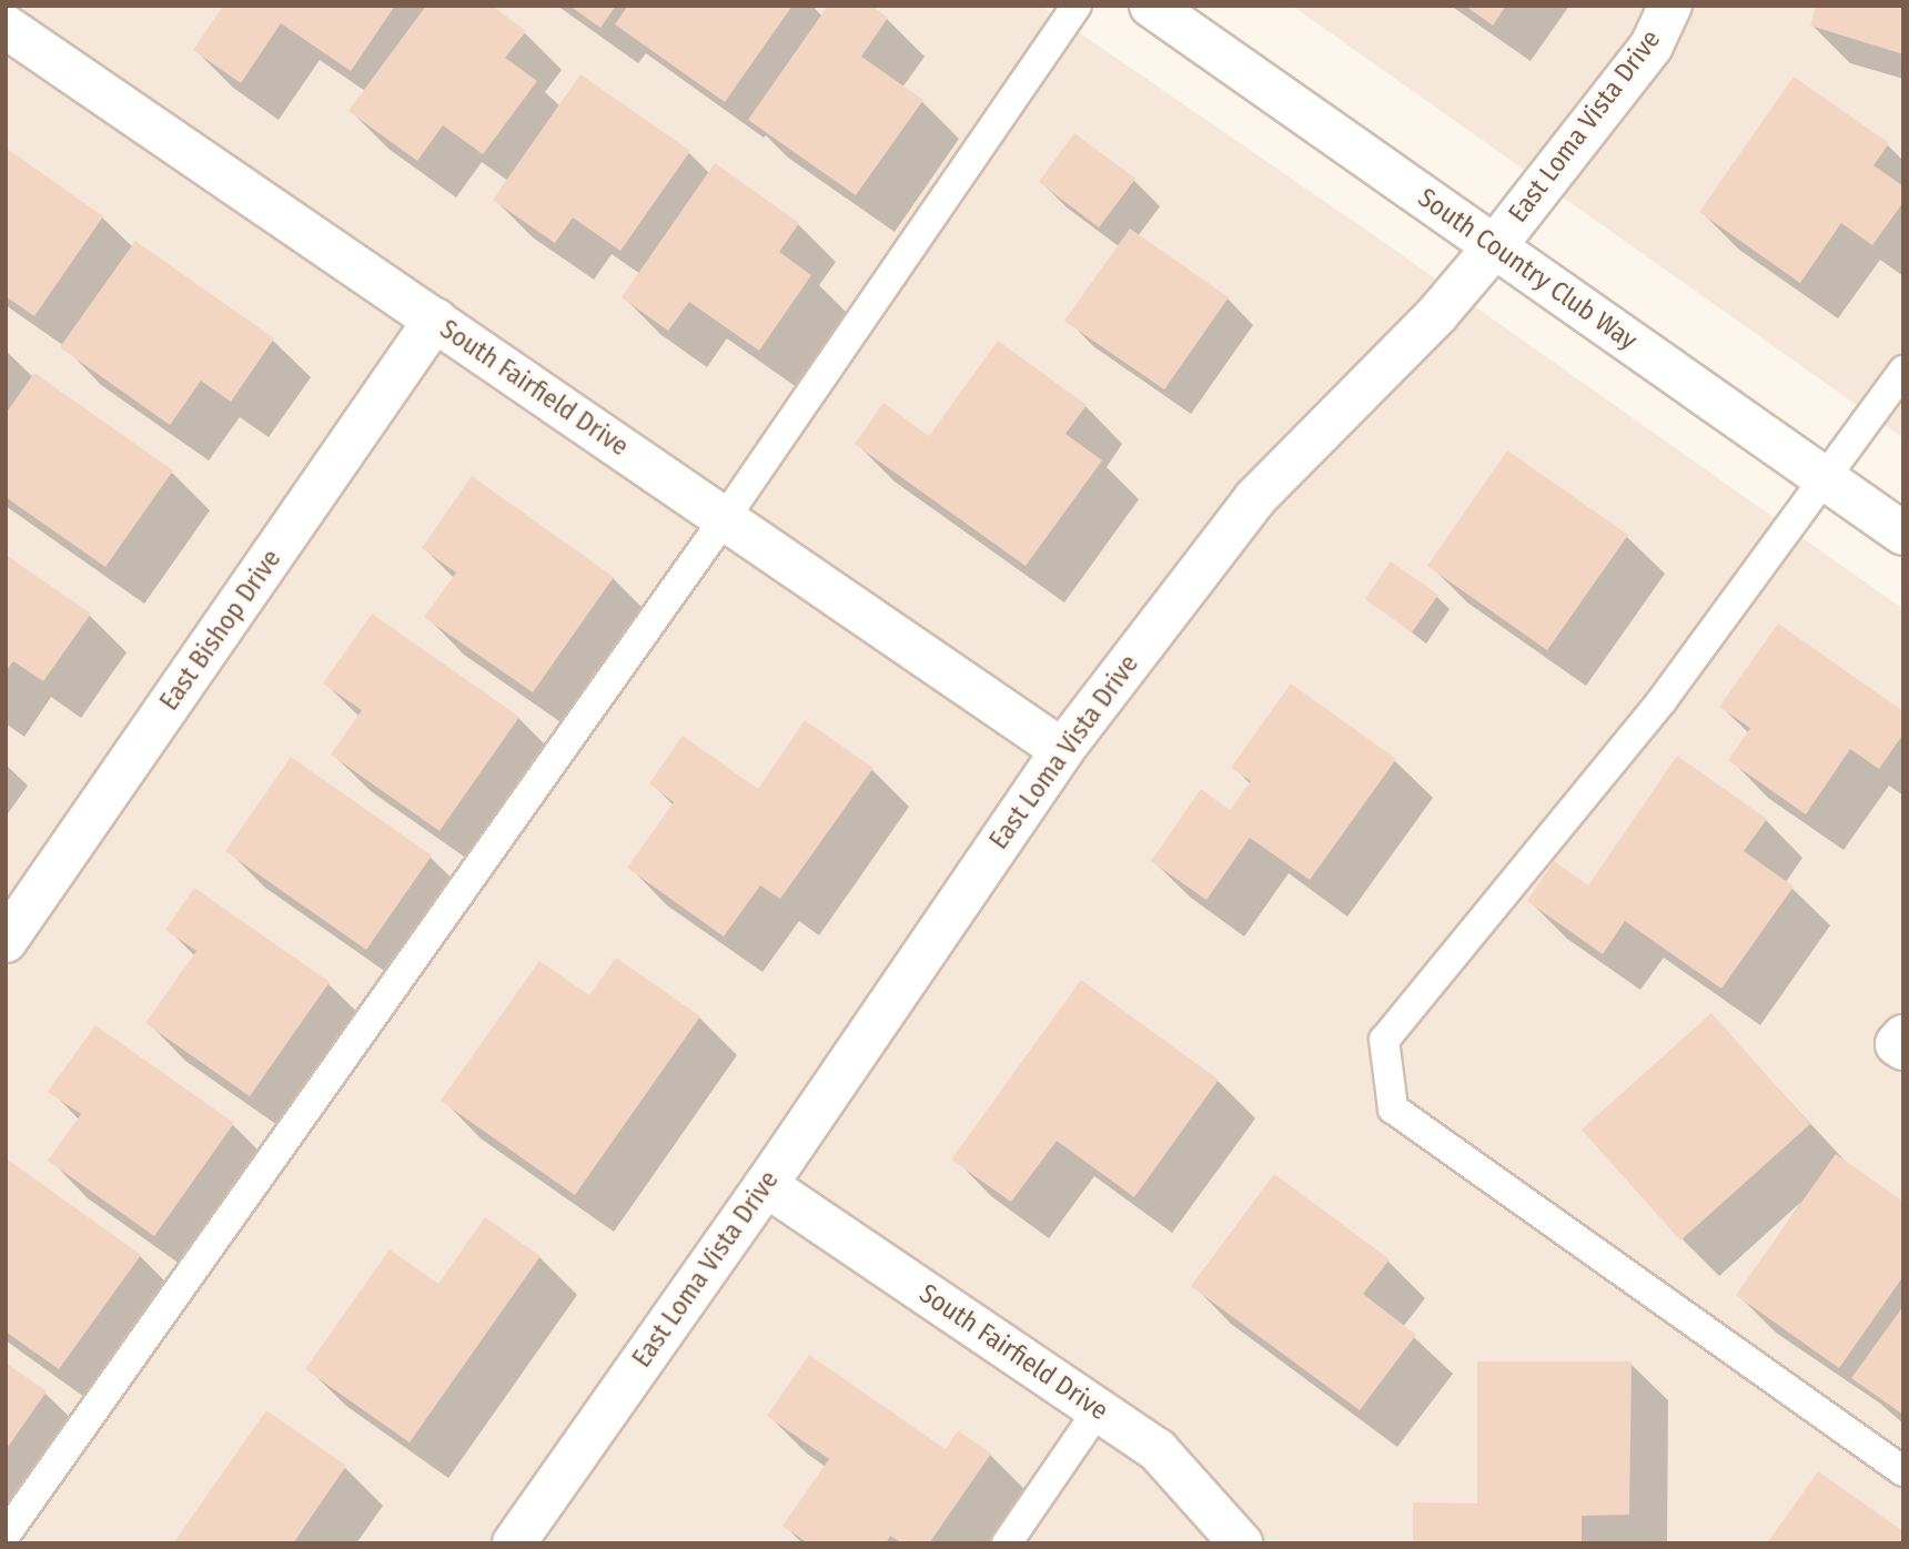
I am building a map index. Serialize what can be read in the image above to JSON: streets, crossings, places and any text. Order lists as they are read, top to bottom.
{
  "streets": {
    "street": [
      "East Loma Vista Drive",
      "South Country Club Way",
      "South Fairfield Drive",
      "East Bishop Drive"
    ]
  },
  "crossings": [
    ["East Loma Vista Drive", "South Country Club Way"],
    ["East Loma Vista Drive", "South Fairfield Drive"],
    ["South Fairfield Drive", "East Bishop Drive"]
  ]
}
